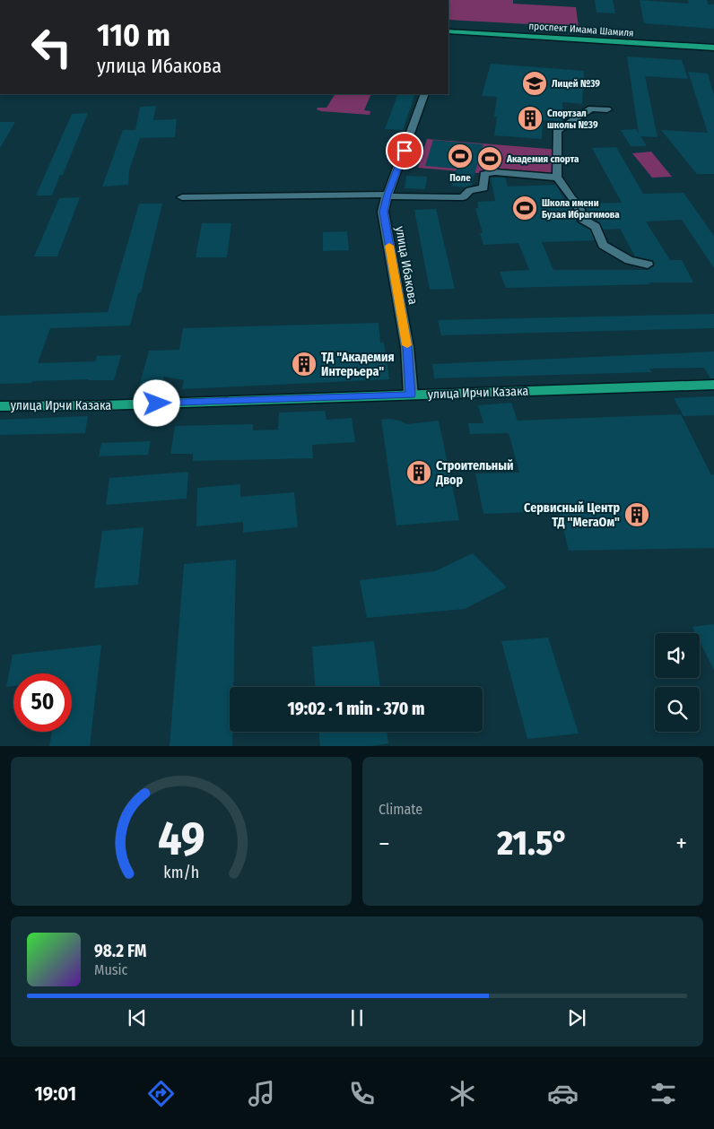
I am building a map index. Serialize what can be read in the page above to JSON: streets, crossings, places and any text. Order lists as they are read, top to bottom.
{
  "streets": {
    "main road": ["проспект Имама Шамиля", "улица Ирчи Казака"],
    "street": ["улица Ибакова"]
  },
  "crossings": [
    ["улица Ибакова", "улица Ирчи Казака"]
  ],
  "places": {
    "school or university": ["Лицей №39"],
    "building": [
      "Спортзал школы №39",
      "ТД \"Академия Интерьера\"",
      "Строительный Двор",
      "Сервисный Центр ТД \"МегаОм\""
    ],
    "sports": ["Поле", "Академия спорта", "Школа имени Бузая Ибрагимова"]
  },
  "page": {
    "turn": ["110 m", "улица Ибакова"],
    "limit": "50",
    "trip": "19:02 · 1 min · 370 m",
    "tile": "Climate",
    "heat": ["−", "21.5°", "+"],
    "song": ["98.2 FM", "Music"],
    "tabs": "19:01",
    "gauge": ["49", "km/h"]
  }
}
